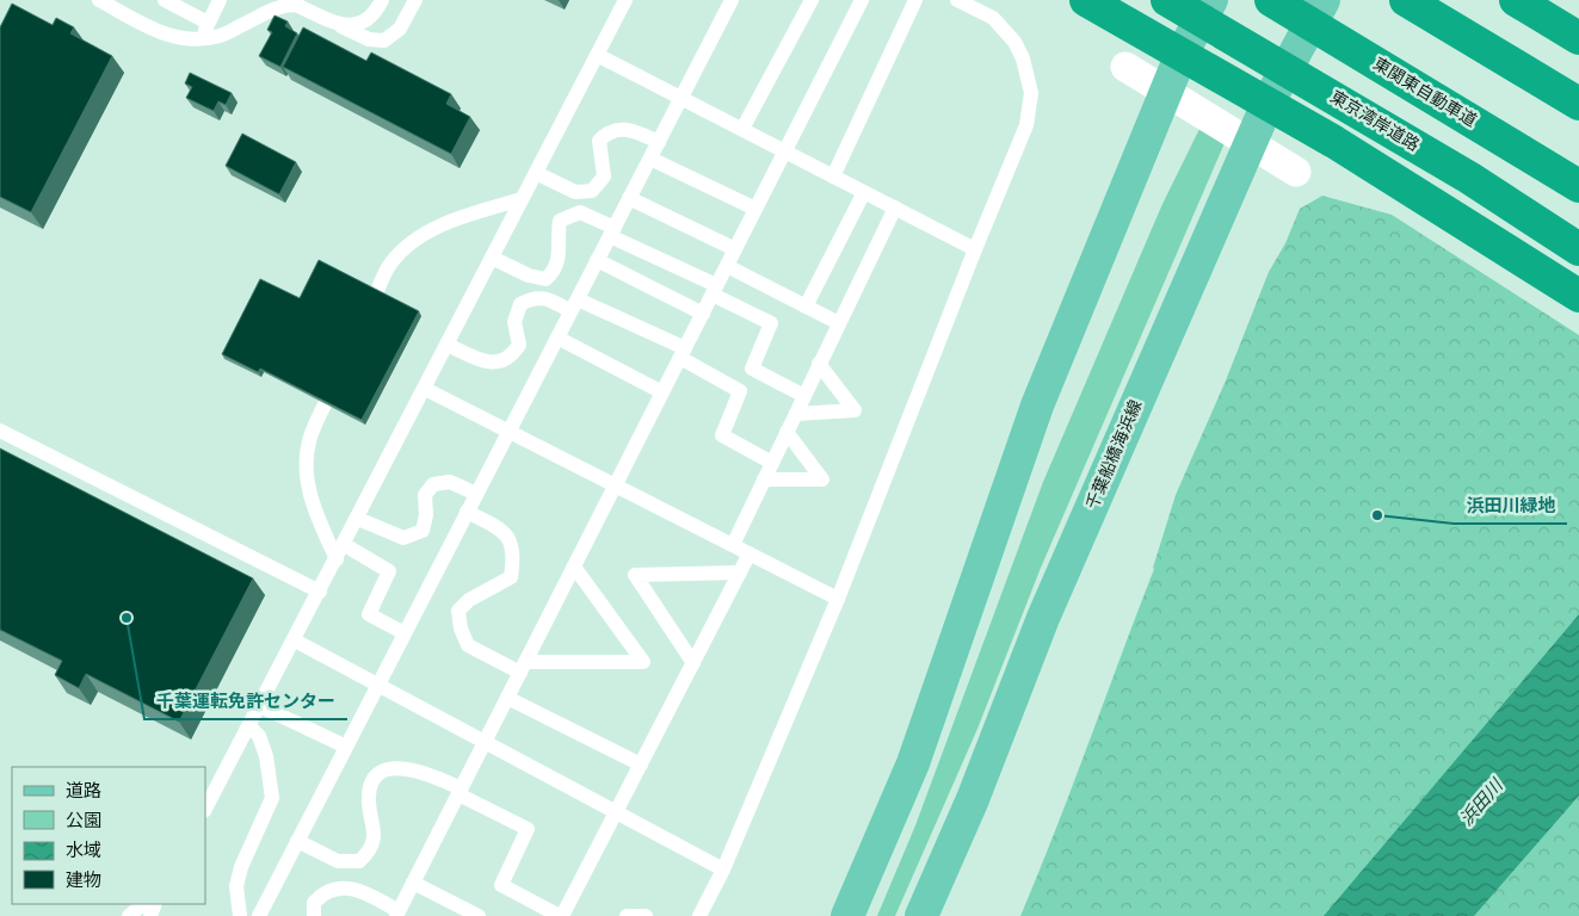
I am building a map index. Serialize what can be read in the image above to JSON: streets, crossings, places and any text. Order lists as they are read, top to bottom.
{
  "streets": {
    "highway": ["東関東自動車道", "東京湾岸道路"],
    "main road": ["千葉船橋海浜線"]
  },
  "water": ["浜田川"],
  "places": ["浜田川緑地", "千葉運転免許センター"],
  "legend": [
    "道路",
    "公園",
    "水域",
    "建物"
  ]
}
